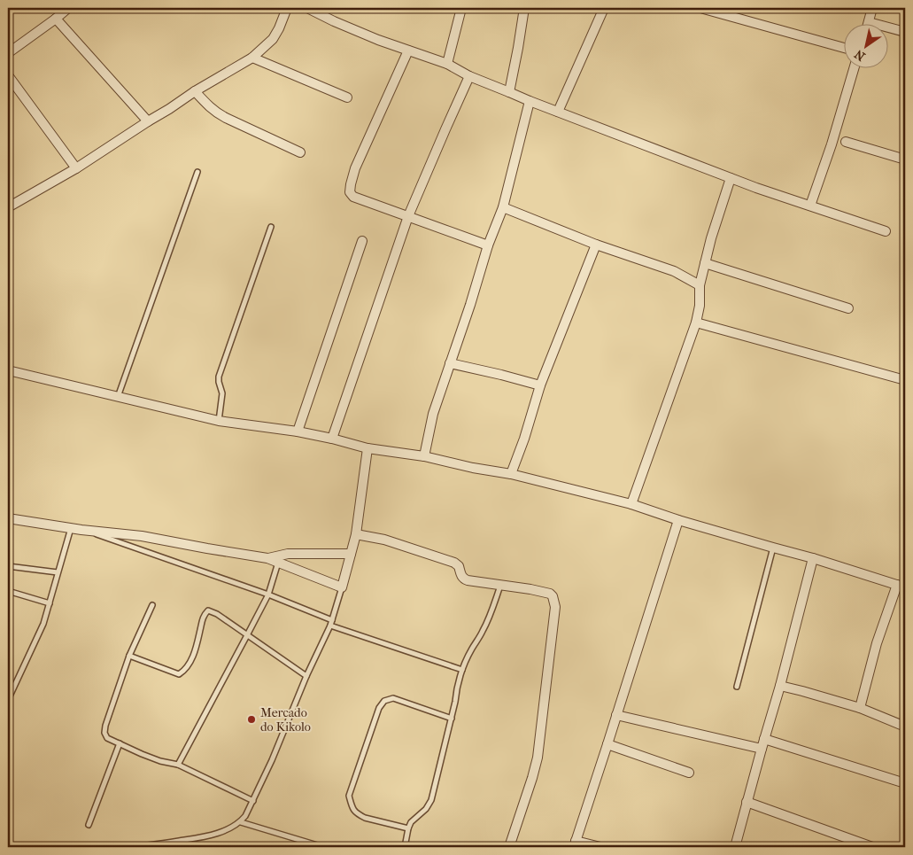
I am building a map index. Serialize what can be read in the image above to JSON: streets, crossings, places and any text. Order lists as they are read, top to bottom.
{
  "places": ["Mercado do Kikolo"],
  "north": "bottom left"
}
